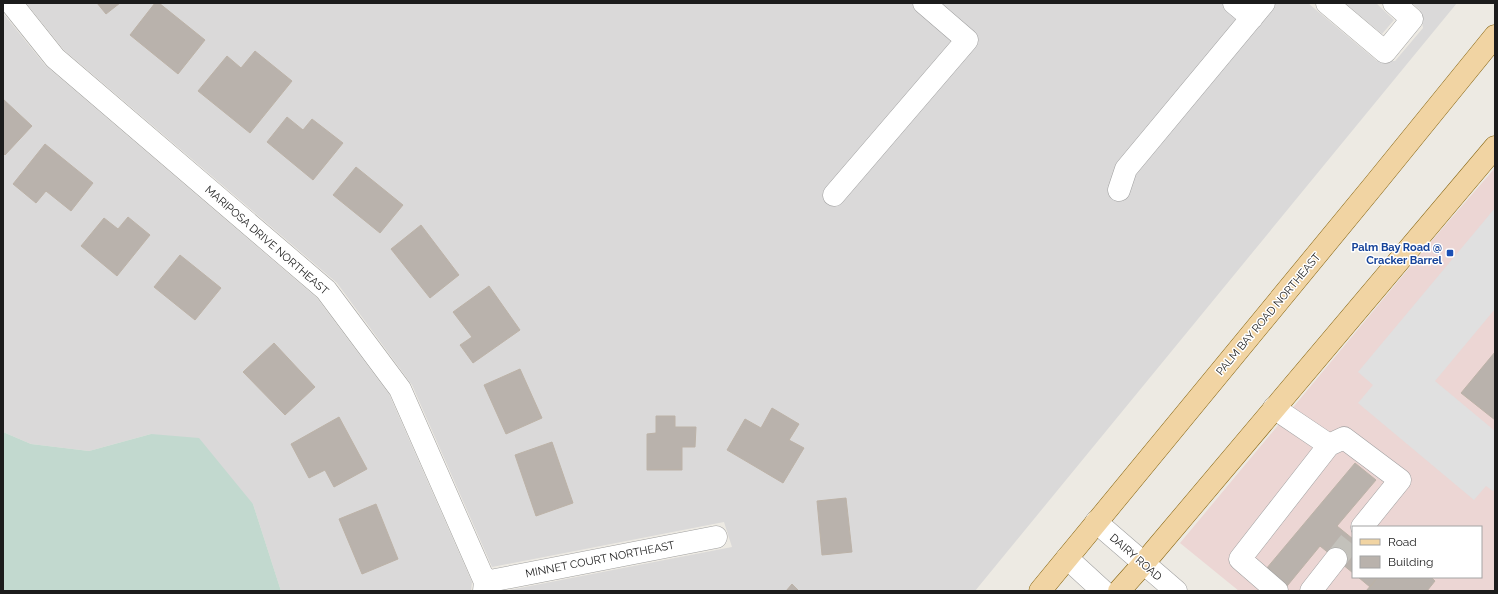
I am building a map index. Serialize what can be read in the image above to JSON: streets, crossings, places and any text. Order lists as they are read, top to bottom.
{
  "streets": {
    "main road": ["PALM BAY ROAD NORTHEAST"],
    "street": ["MARIPOSA DRIVE NORTHEAST", "DAIRY ROAD", "MINNET COURT NORTHEAST"]
  },
  "crossings": [
    ["MARIPOSA DRIVE NORTHEAST", "MINNET COURT NORTHEAST"],
    ["PALM BAY ROAD NORTHEAST", "DAIRY ROAD"]
  ],
  "places": {
    "transit": ["Palm Bay Road @ Cracker Barrel"]
  },
  "legend": ["Road", "Building"]
}
